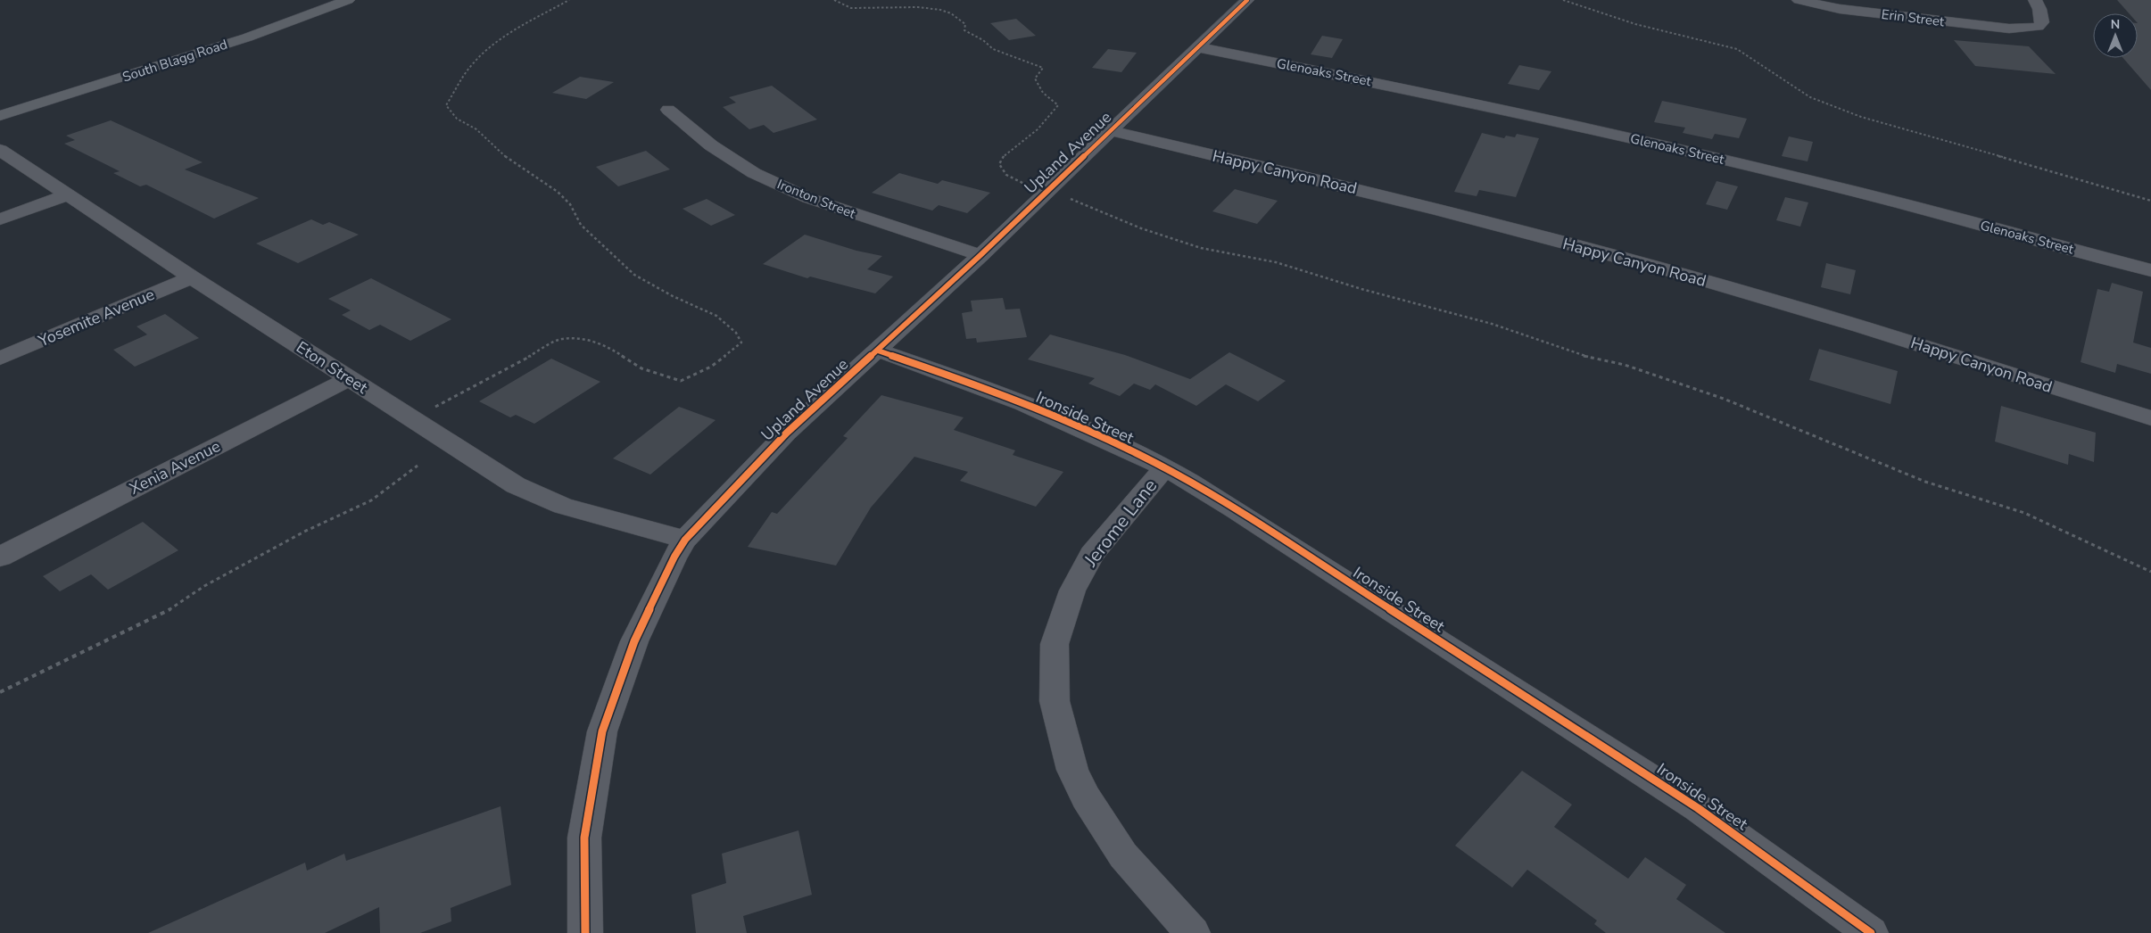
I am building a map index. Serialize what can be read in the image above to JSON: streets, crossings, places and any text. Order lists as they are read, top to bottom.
{
  "streets": {
    "main road": ["South Blagg Road"],
    "street": [
      "Erin Street",
      "Glenoaks Street",
      "Upland Avenue",
      "Happy Canyon Road",
      "Ironton Street",
      "Yosemite Avenue",
      "Eton Street",
      "Ironside Street",
      "Xenia Avenue",
      "Jerome Lane"
    ]
  },
  "crossings": [
    ["Glenoaks Street", "Upland Avenue"],
    ["Upland Avenue", "Happy Canyon Road"],
    ["Upland Avenue", "Ironton Street"],
    ["Upland Avenue", "Eton Street"],
    ["Upland Avenue", "Ironside Street"],
    ["Yosemite Avenue", "Eton Street"],
    ["Eton Street", "Xenia Avenue"],
    ["Ironside Street", "Jerome Lane"]
  ],
  "north": "top"
}
